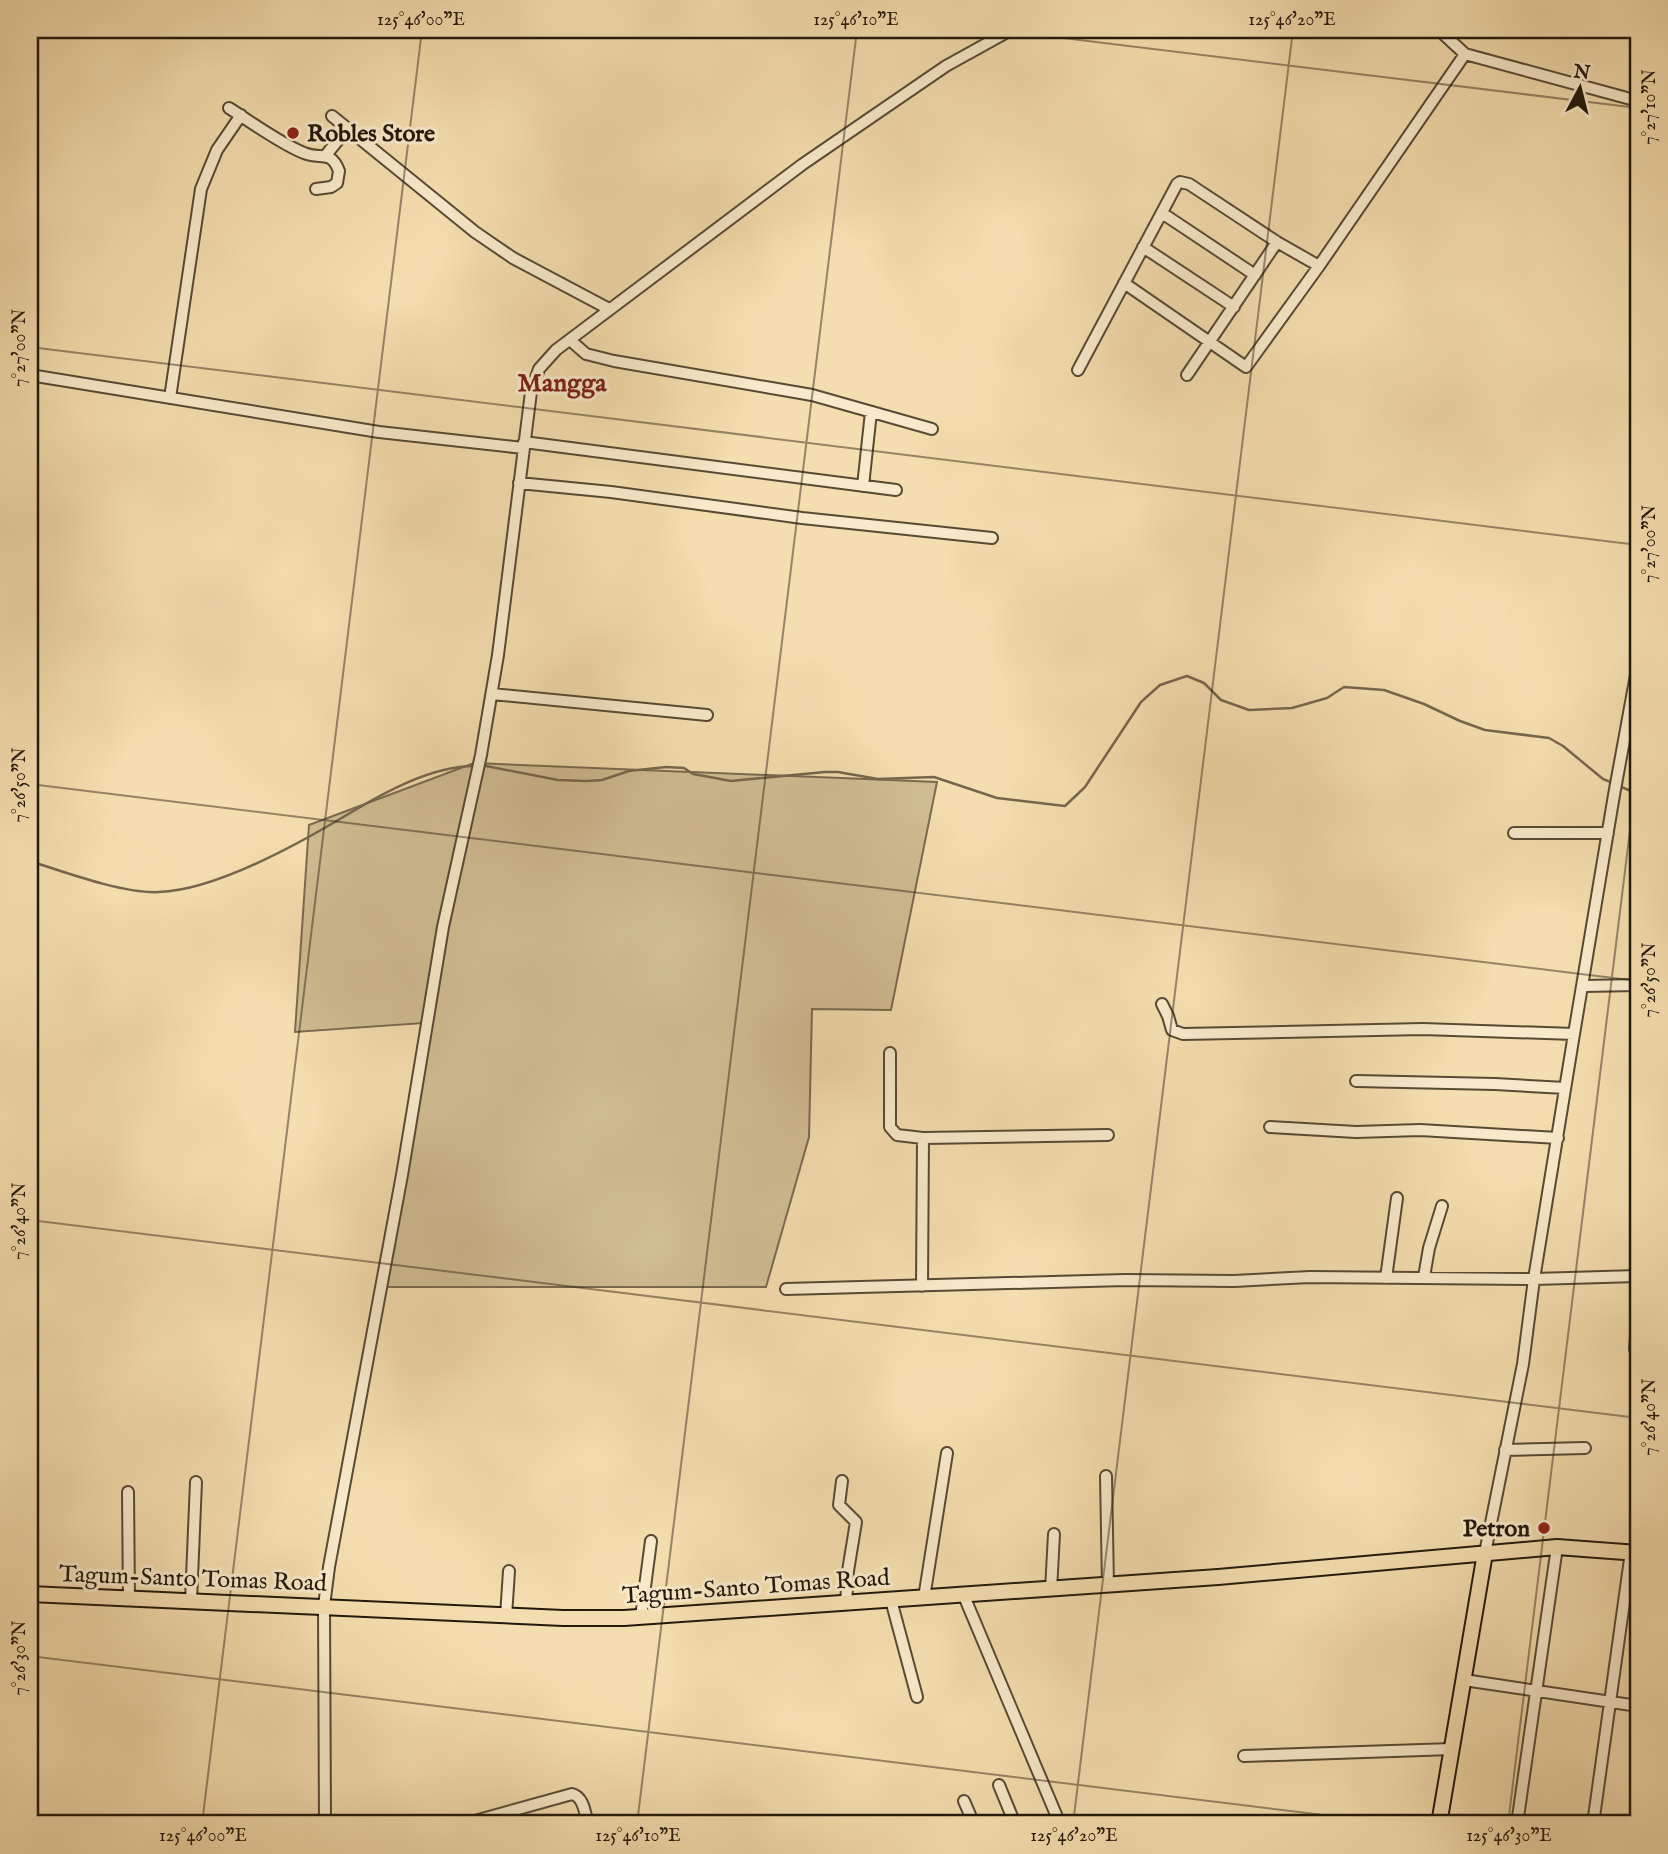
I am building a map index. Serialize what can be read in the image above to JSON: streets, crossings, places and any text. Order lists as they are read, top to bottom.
{
  "streets": {
    "main road": ["Tagum-Santo Tomas Road"]
  },
  "districts": ["Mangga"],
  "places": ["Robles Store", "Petron"],
  "north": "top",
  "coordinates": [
    "125°46'00\"E",
    "125°46'10\"E",
    "125°46'20\"E",
    "7°27'10\"N",
    "7°27'00\"N",
    "7°26'50\"N",
    "7°26'40\"N",
    "7°26'30\"N",
    "125°46'30\"E"
  ]
}
